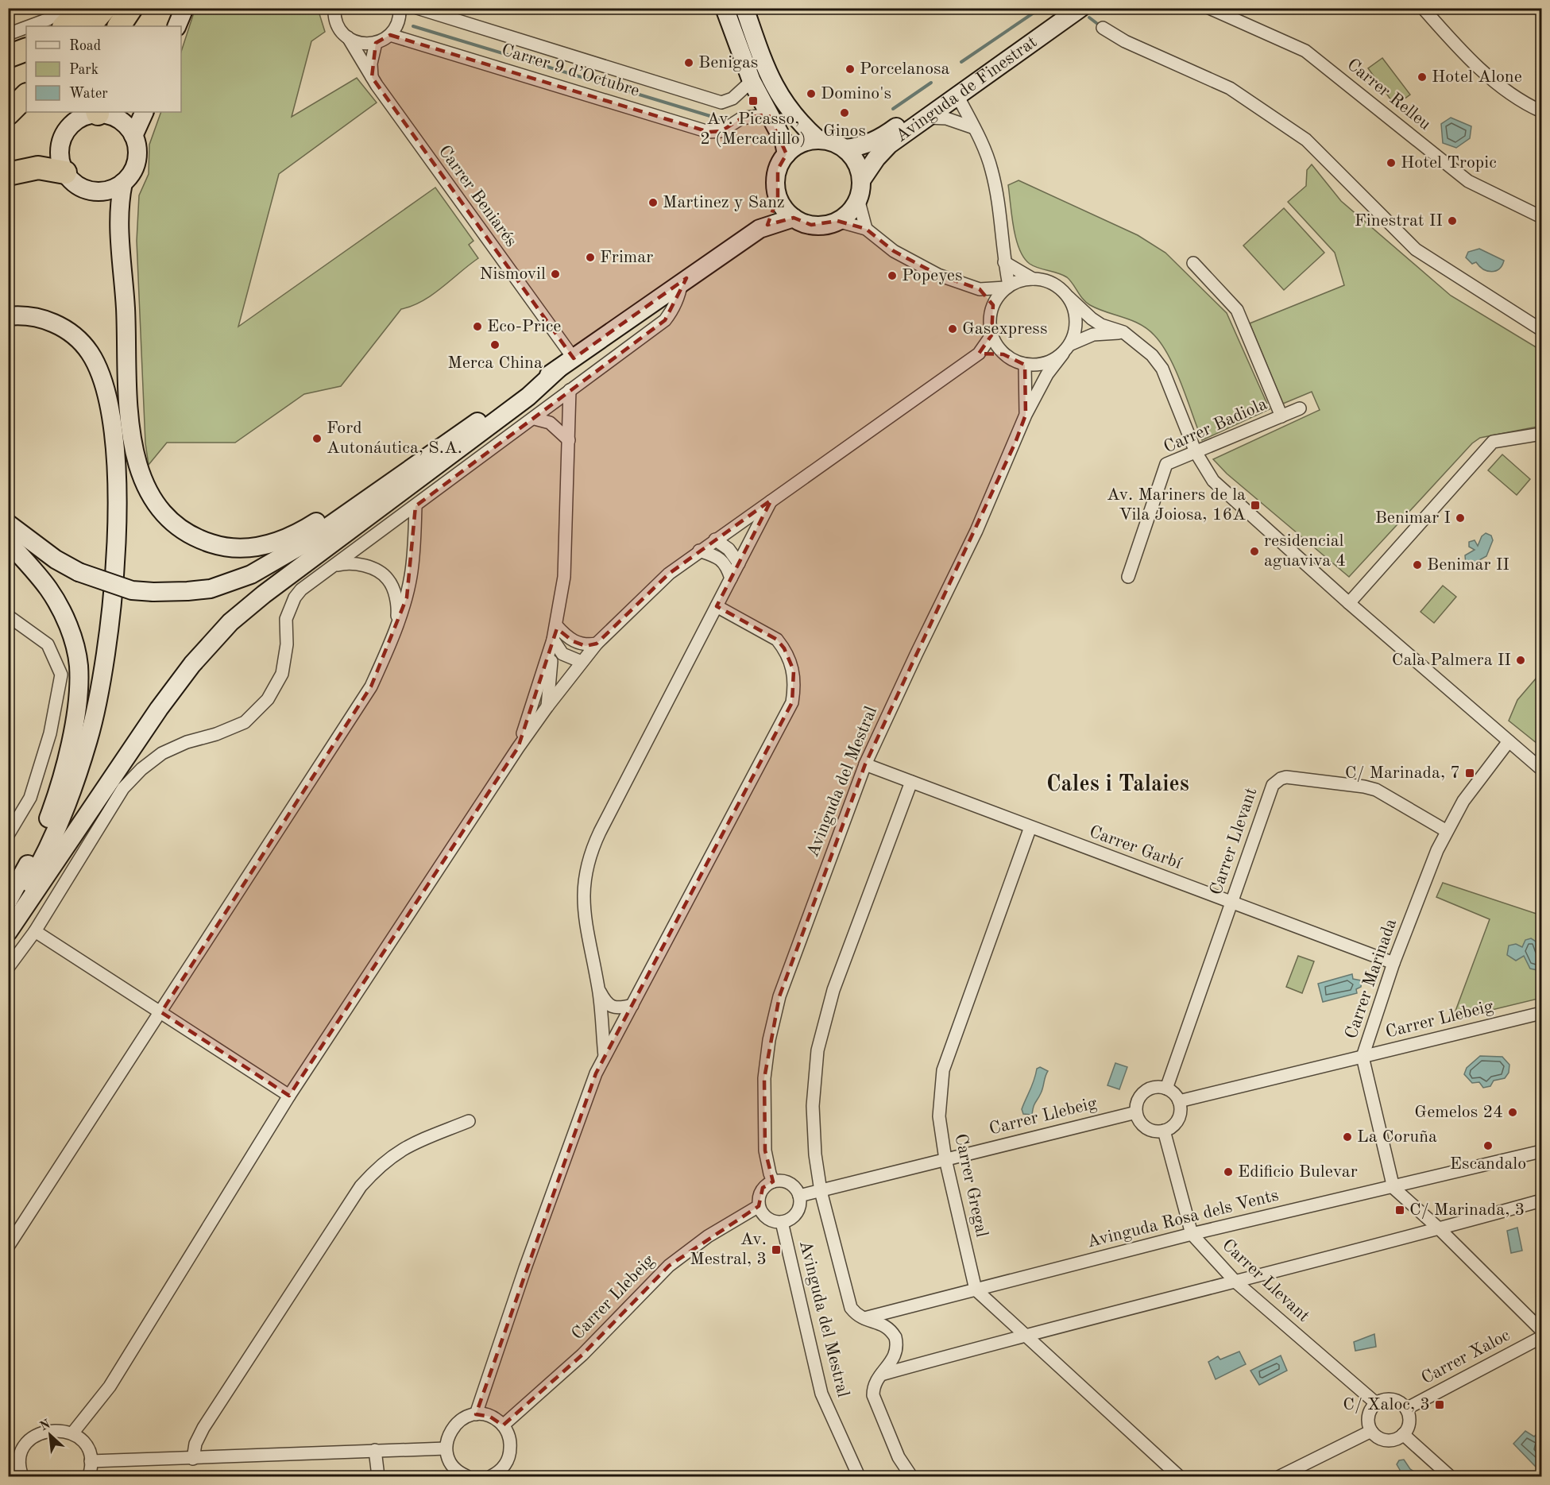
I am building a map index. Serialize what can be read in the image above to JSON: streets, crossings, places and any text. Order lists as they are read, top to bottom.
{
  "streets": {
    "main road": ["Avinguda de Finestrat"],
    "street": [
      "Carrer 9 d’Octubre",
      "Carrer Relleu",
      "Carrer Beniarés",
      "Carrer Badiola",
      "Avinguda del Mestral",
      "Carrer Llevant",
      "Carrer Garbí",
      "Carrer Marinada",
      "Carrer Llebeig",
      "Carrer Gregal",
      "Avinguda Rosa dels Vents",
      "Carrer Xaloc"
    ]
  },
  "crossings": [
    ["Avinguda del Mestral", "Carrer Garbí"],
    ["Avinguda del Mestral", "Carrer Llebeig"],
    ["Avinguda del Mestral", "Avinguda Rosa dels Vents"],
    ["Carrer Llevant", "Carrer Garbí"],
    ["Carrer Llevant", "Carrer Marinada"],
    ["Carrer Llevant", "Carrer Llebeig"],
    ["Carrer Llevant", "Avinguda Rosa dels Vents"],
    ["Carrer Llevant", "Carrer Xaloc"],
    ["Carrer Garbí", "Carrer Marinada"],
    ["Carrer Garbí", "Carrer Gregal"],
    ["Carrer Marinada", "Carrer Llebeig"],
    ["Carrer Marinada", "Avinguda Rosa dels Vents"],
    ["Carrer Llebeig", "Carrer Gregal"],
    ["Carrer Gregal", "Avinguda Rosa dels Vents"]
  ],
  "districts": ["Cales i Talaies"],
  "places": {
    "other": [
      "Benigas",
      "Porcelanosa",
      "Hotel Alone",
      "Domino's",
      "Ginos",
      "Hotel Tropic",
      "Martinez y Sanz",
      "Finestrat II",
      "Frimar",
      "Nismovil",
      "Popeyes",
      "Eco-Price",
      "Gasexpress",
      "Merca China",
      "Ford Autonáutica, S.A.",
      "Benimar I",
      "residencial aguaviva 4",
      "Benimar II",
      "Cala Palmera II",
      "Gemelos 24",
      "La Coruña",
      "Escandalo",
      "Edificio Bulevar"
    ],
    "transit": [
      "Av. Picasso, 2 (Mercadillo)",
      "Av. Mariners de la Vila Joiosa, 16A",
      "C/ Marinada, 7",
      "C/ Marinada, 3",
      "Av. Mestral, 3",
      "C/ Xaloc, 3"
    ]
  },
  "legend": ["Road", "Park", "Water"],
  "north": "top left"
}
